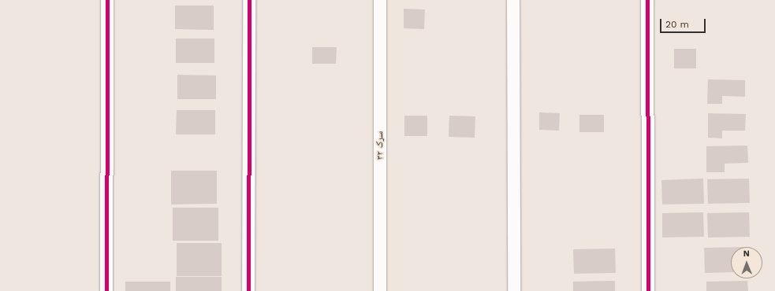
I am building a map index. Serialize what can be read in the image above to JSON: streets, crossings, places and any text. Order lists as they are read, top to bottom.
{
  "streets": {
    "street": ["سرک ۳۲"]
  },
  "scale_bar": "20 m",
  "north": "top"
}
